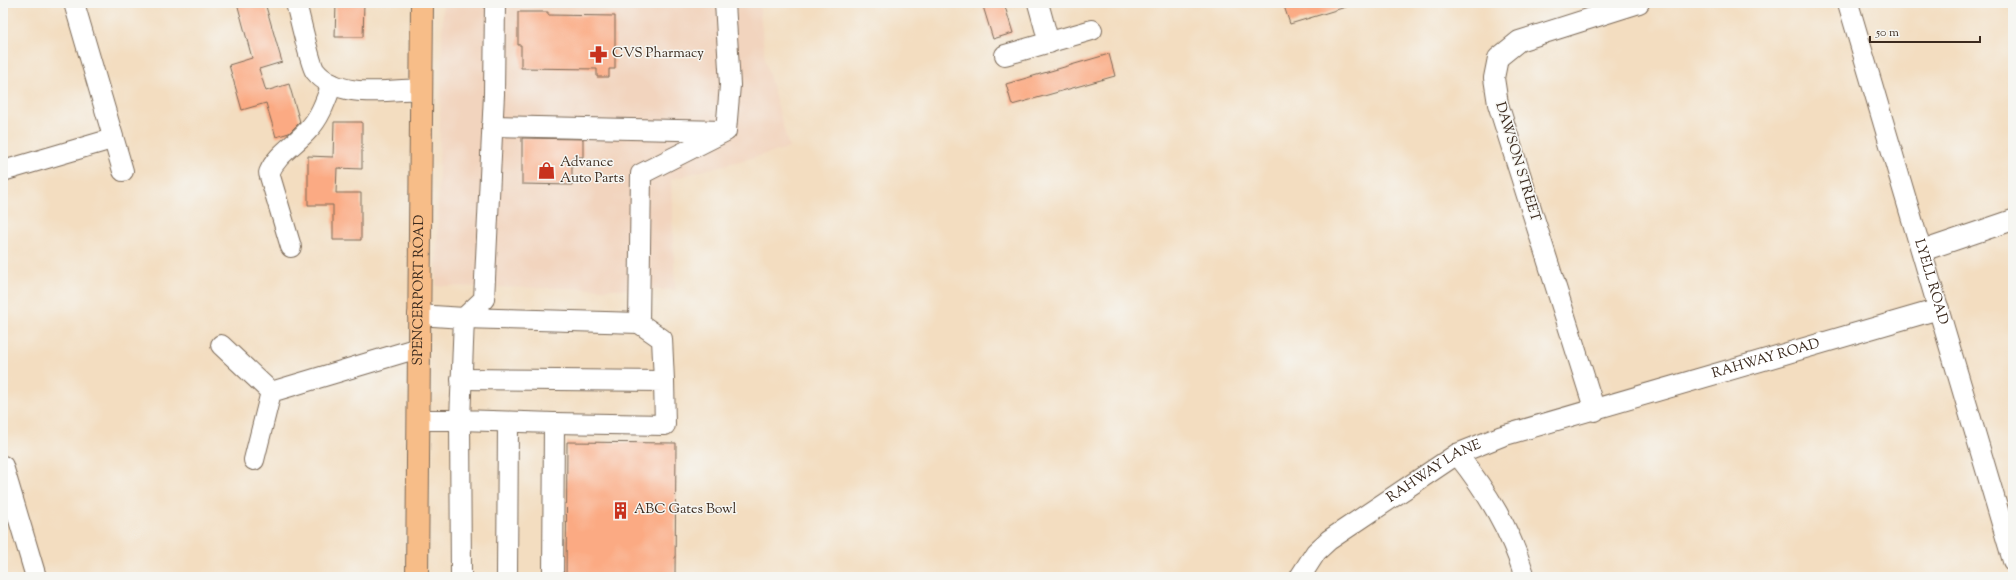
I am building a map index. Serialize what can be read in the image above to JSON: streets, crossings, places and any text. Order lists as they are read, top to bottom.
{
  "streets": {
    "main road": ["SPENCERPORT ROAD"],
    "street": [
      "DAWSON STREET",
      "LYELL ROAD",
      "RAHWAY ROAD",
      "RAHWAY LANE"
    ]
  },
  "crossings": [
    ["DAWSON STREET", "RAHWAY ROAD"],
    ["DAWSON STREET", "RAHWAY LANE"],
    ["LYELL ROAD", "RAHWAY ROAD"],
    ["RAHWAY ROAD", "RAHWAY LANE"]
  ],
  "places": {
    "pharmacy": ["CVS Pharmacy"],
    "shop": ["Advance Auto Parts"],
    "building": ["ABC Gates Bowl"]
  },
  "scale_bar": "50 m"
}
